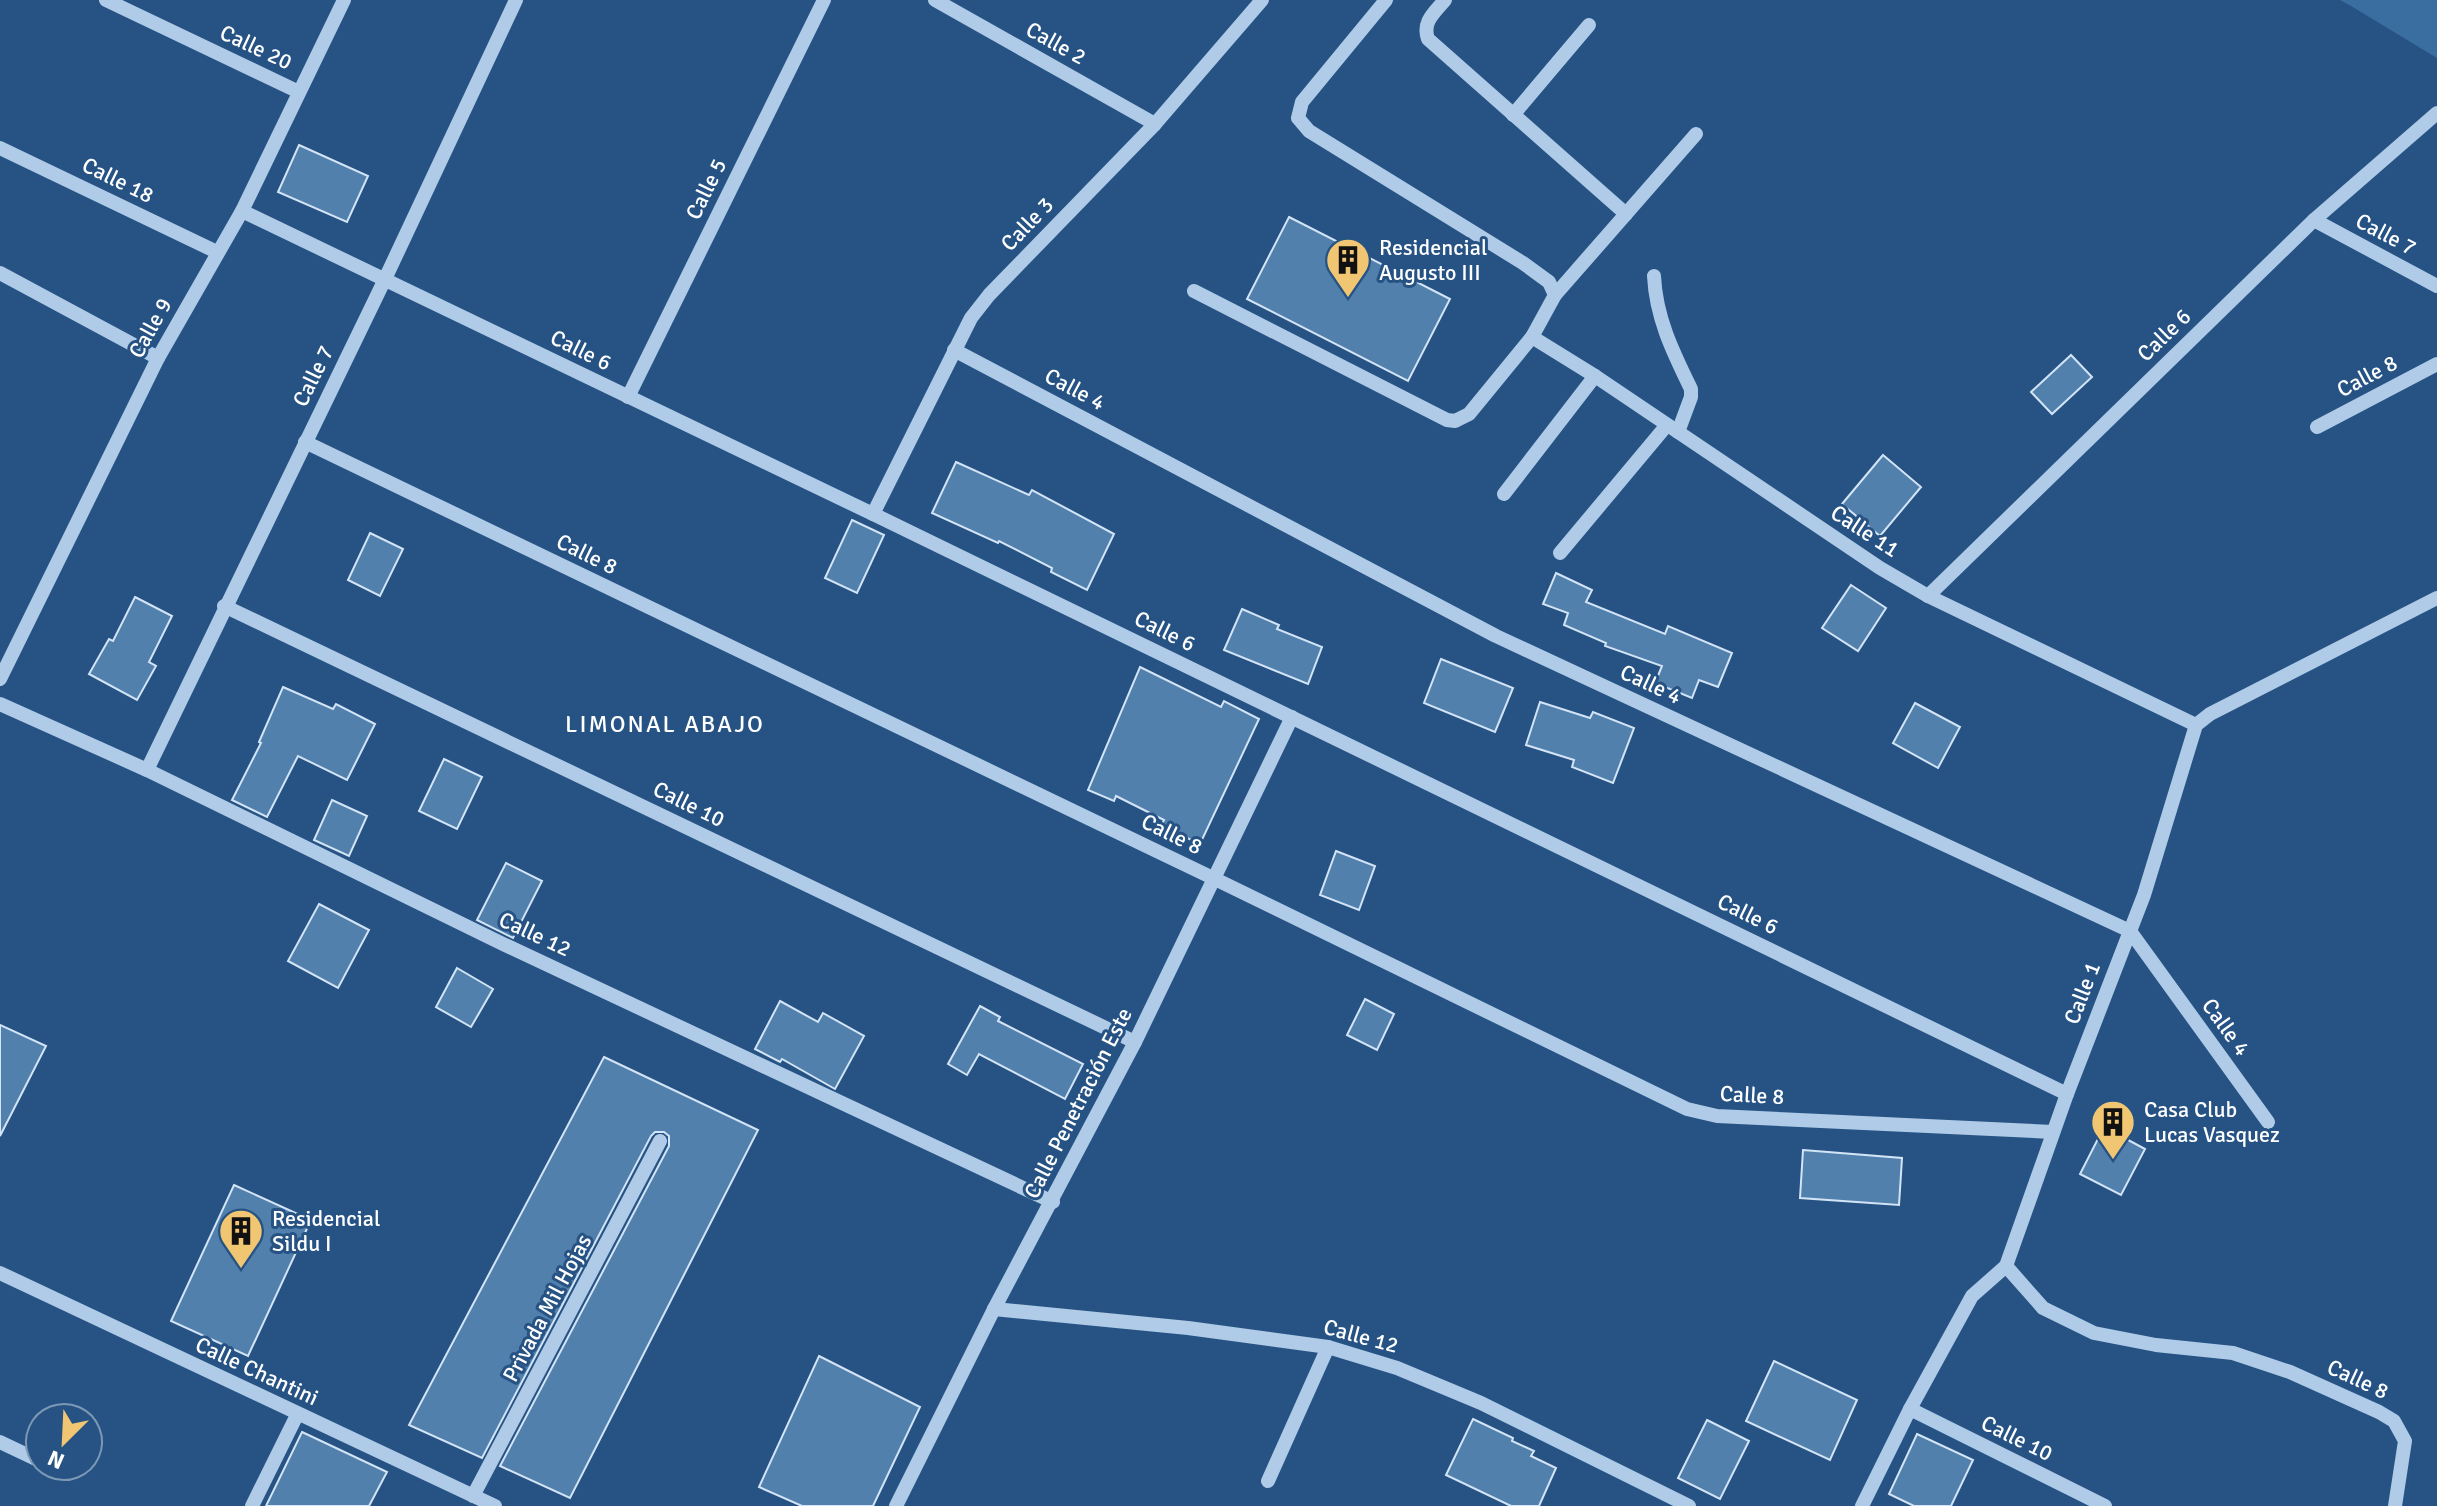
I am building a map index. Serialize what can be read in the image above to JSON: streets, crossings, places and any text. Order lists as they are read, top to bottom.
{
  "streets": {
    "street": [
      "Calle 2",
      "Calle 20",
      "Calle 18",
      "Calle 5",
      "Calle 3",
      "Calle 7",
      "Calle 9",
      "Calle 6",
      "Calle 8",
      "Calle 4",
      "Calle 11",
      "Calle 10",
      "Calle 12",
      "Calle 1",
      "Calle Penetración Este",
      "Privada Mil Hojas",
      "Calle Chantini"
    ]
  },
  "crossings": [
    ["Calle 2", "Calle 3"],
    ["Calle 20", "Calle 9"],
    ["Calle 18", "Calle 9"],
    ["Calle 5", "Calle 6"],
    ["Calle 3", "Calle 6"],
    ["Calle 3", "Calle 4"],
    ["Calle 7", "Calle 6"],
    ["Calle 7", "Calle 8"],
    ["Calle 7", "Calle 10"],
    ["Calle 7", "Calle 12"],
    ["Calle 9", "Calle 6"],
    ["Calle 6", "Calle 11"],
    ["Calle 6", "Calle 1"],
    ["Calle 6", "Calle Penetración Este"],
    ["Calle 8", "Calle 1"],
    ["Calle 8", "Calle Penetración Este"],
    ["Calle 4", "Calle 1"],
    ["Calle 11", "Calle 1"],
    ["Calle 10", "Calle 1"],
    ["Calle 10", "Calle Penetración Este"],
    ["Calle 12", "Calle Penetración Este"],
    ["Privada Mil Hojas", "Calle Chantini"]
  ],
  "districts": ["LIMONAL ABAJO"],
  "places": {
    "building": ["Residencial Augusto III", "Casa Club Lucas Vasquez", "Residencial Sildu I"]
  },
  "north": "bottom left"
}
